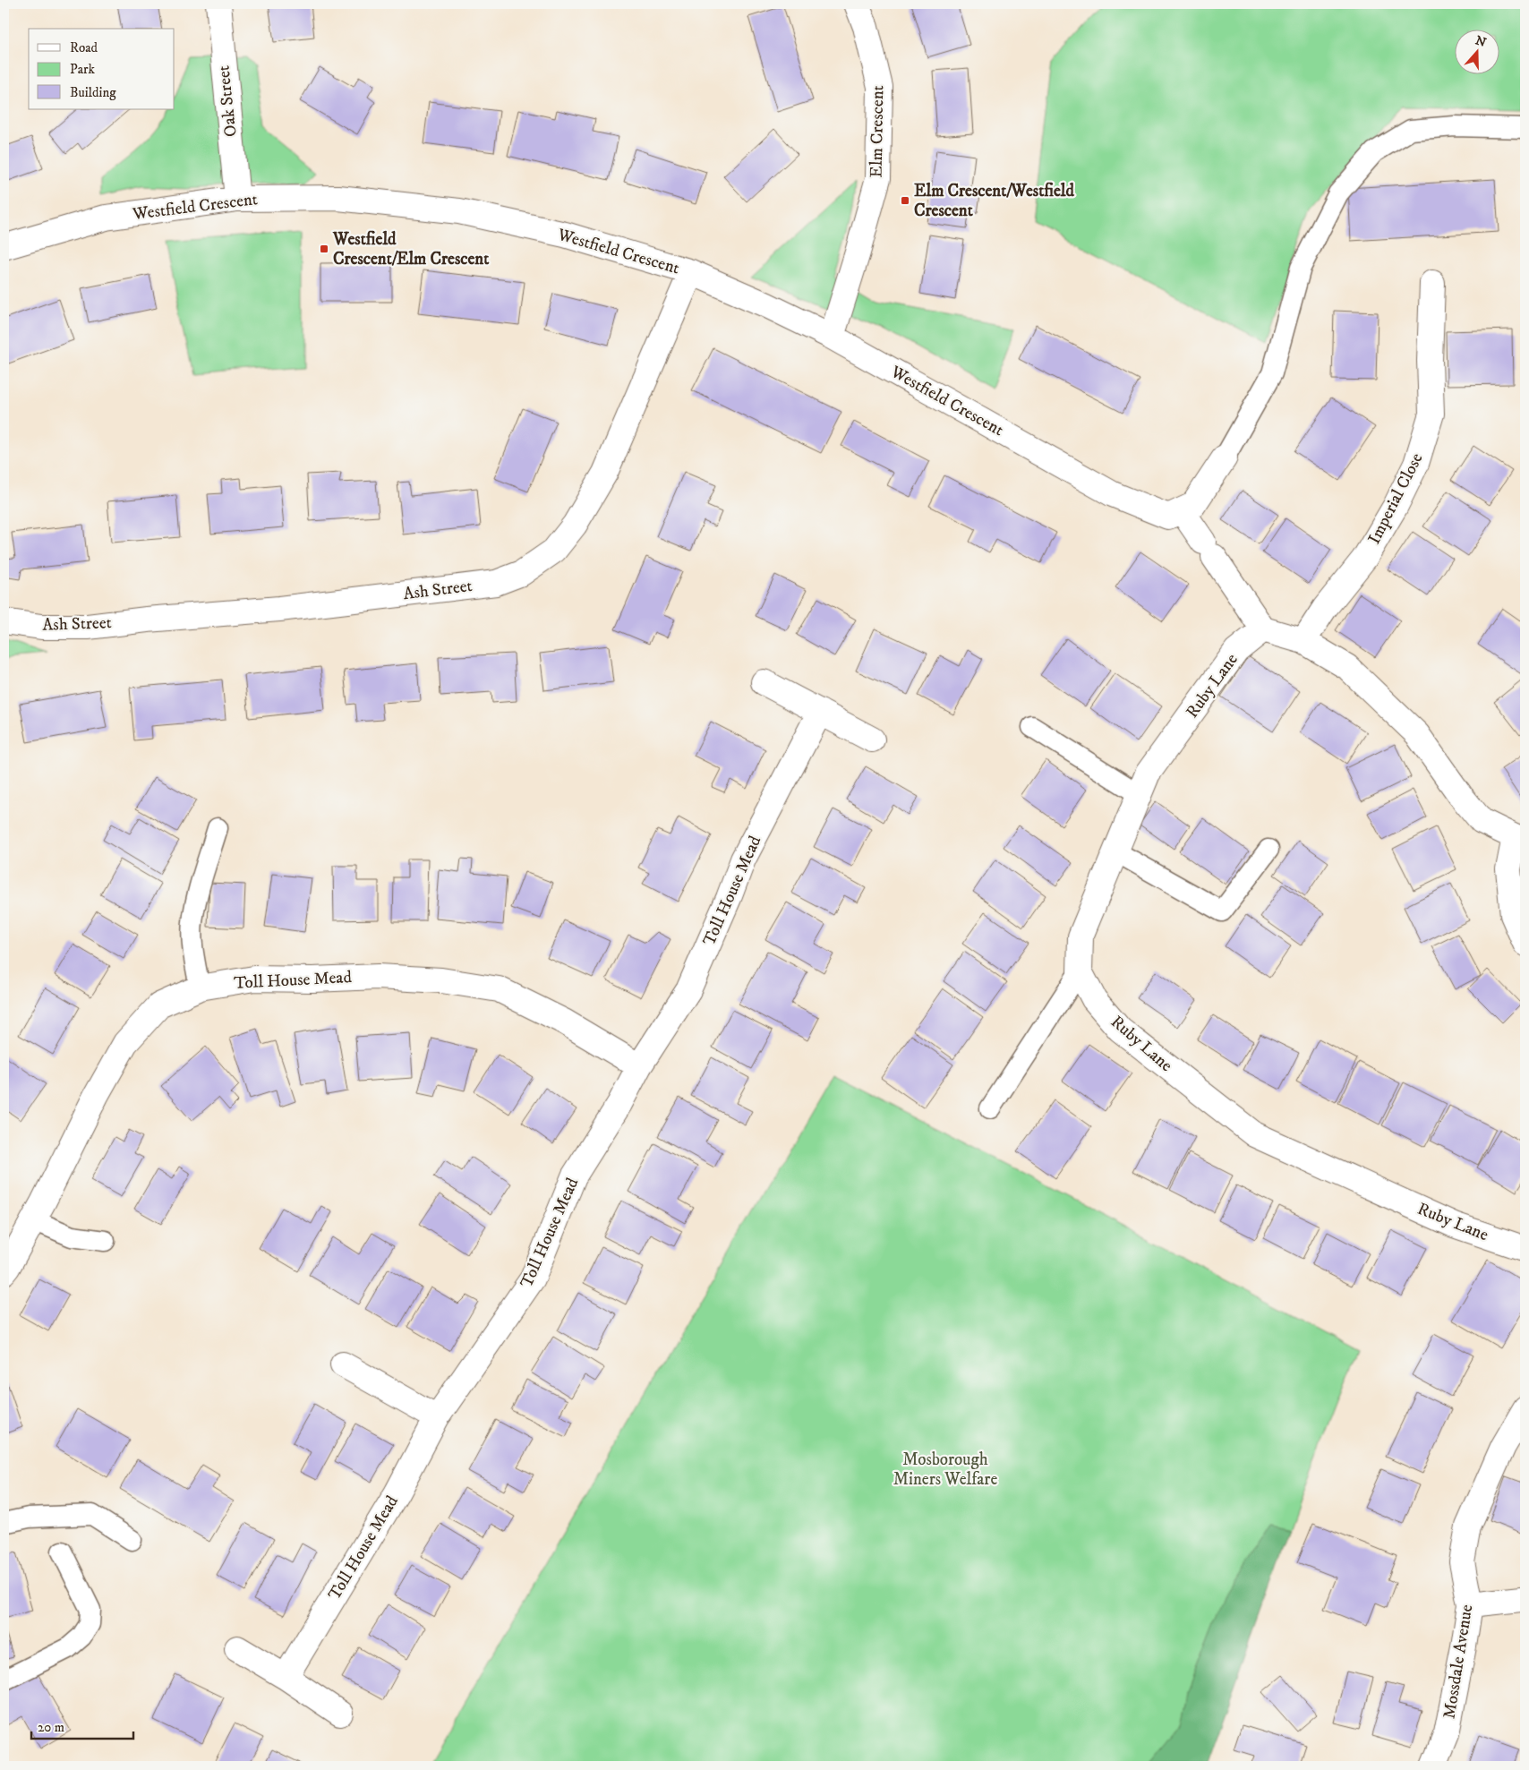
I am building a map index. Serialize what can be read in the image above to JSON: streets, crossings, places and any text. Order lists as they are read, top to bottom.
{
  "streets": {
    "street": [
      "Oak Street",
      "Elm Crescent",
      "Westfield Crescent",
      "Imperial Close",
      "Ash Street",
      "Ruby Lane",
      "Toll House Mead",
      "Mossdale Avenue"
    ]
  },
  "crossings": [
    ["Oak Street", "Westfield Crescent"],
    ["Elm Crescent", "Westfield Crescent"],
    ["Westfield Crescent", "Ash Street"]
  ],
  "parks": ["Mosborough Miners Welfare"],
  "places": {
    "transit": ["Elm Crescent/Westfield Crescent", "Westfield Crescent/Elm Crescent"]
  },
  "legend": ["Road", "Park", "Building"],
  "scale_bar": "20 m",
  "north": "top"
}
